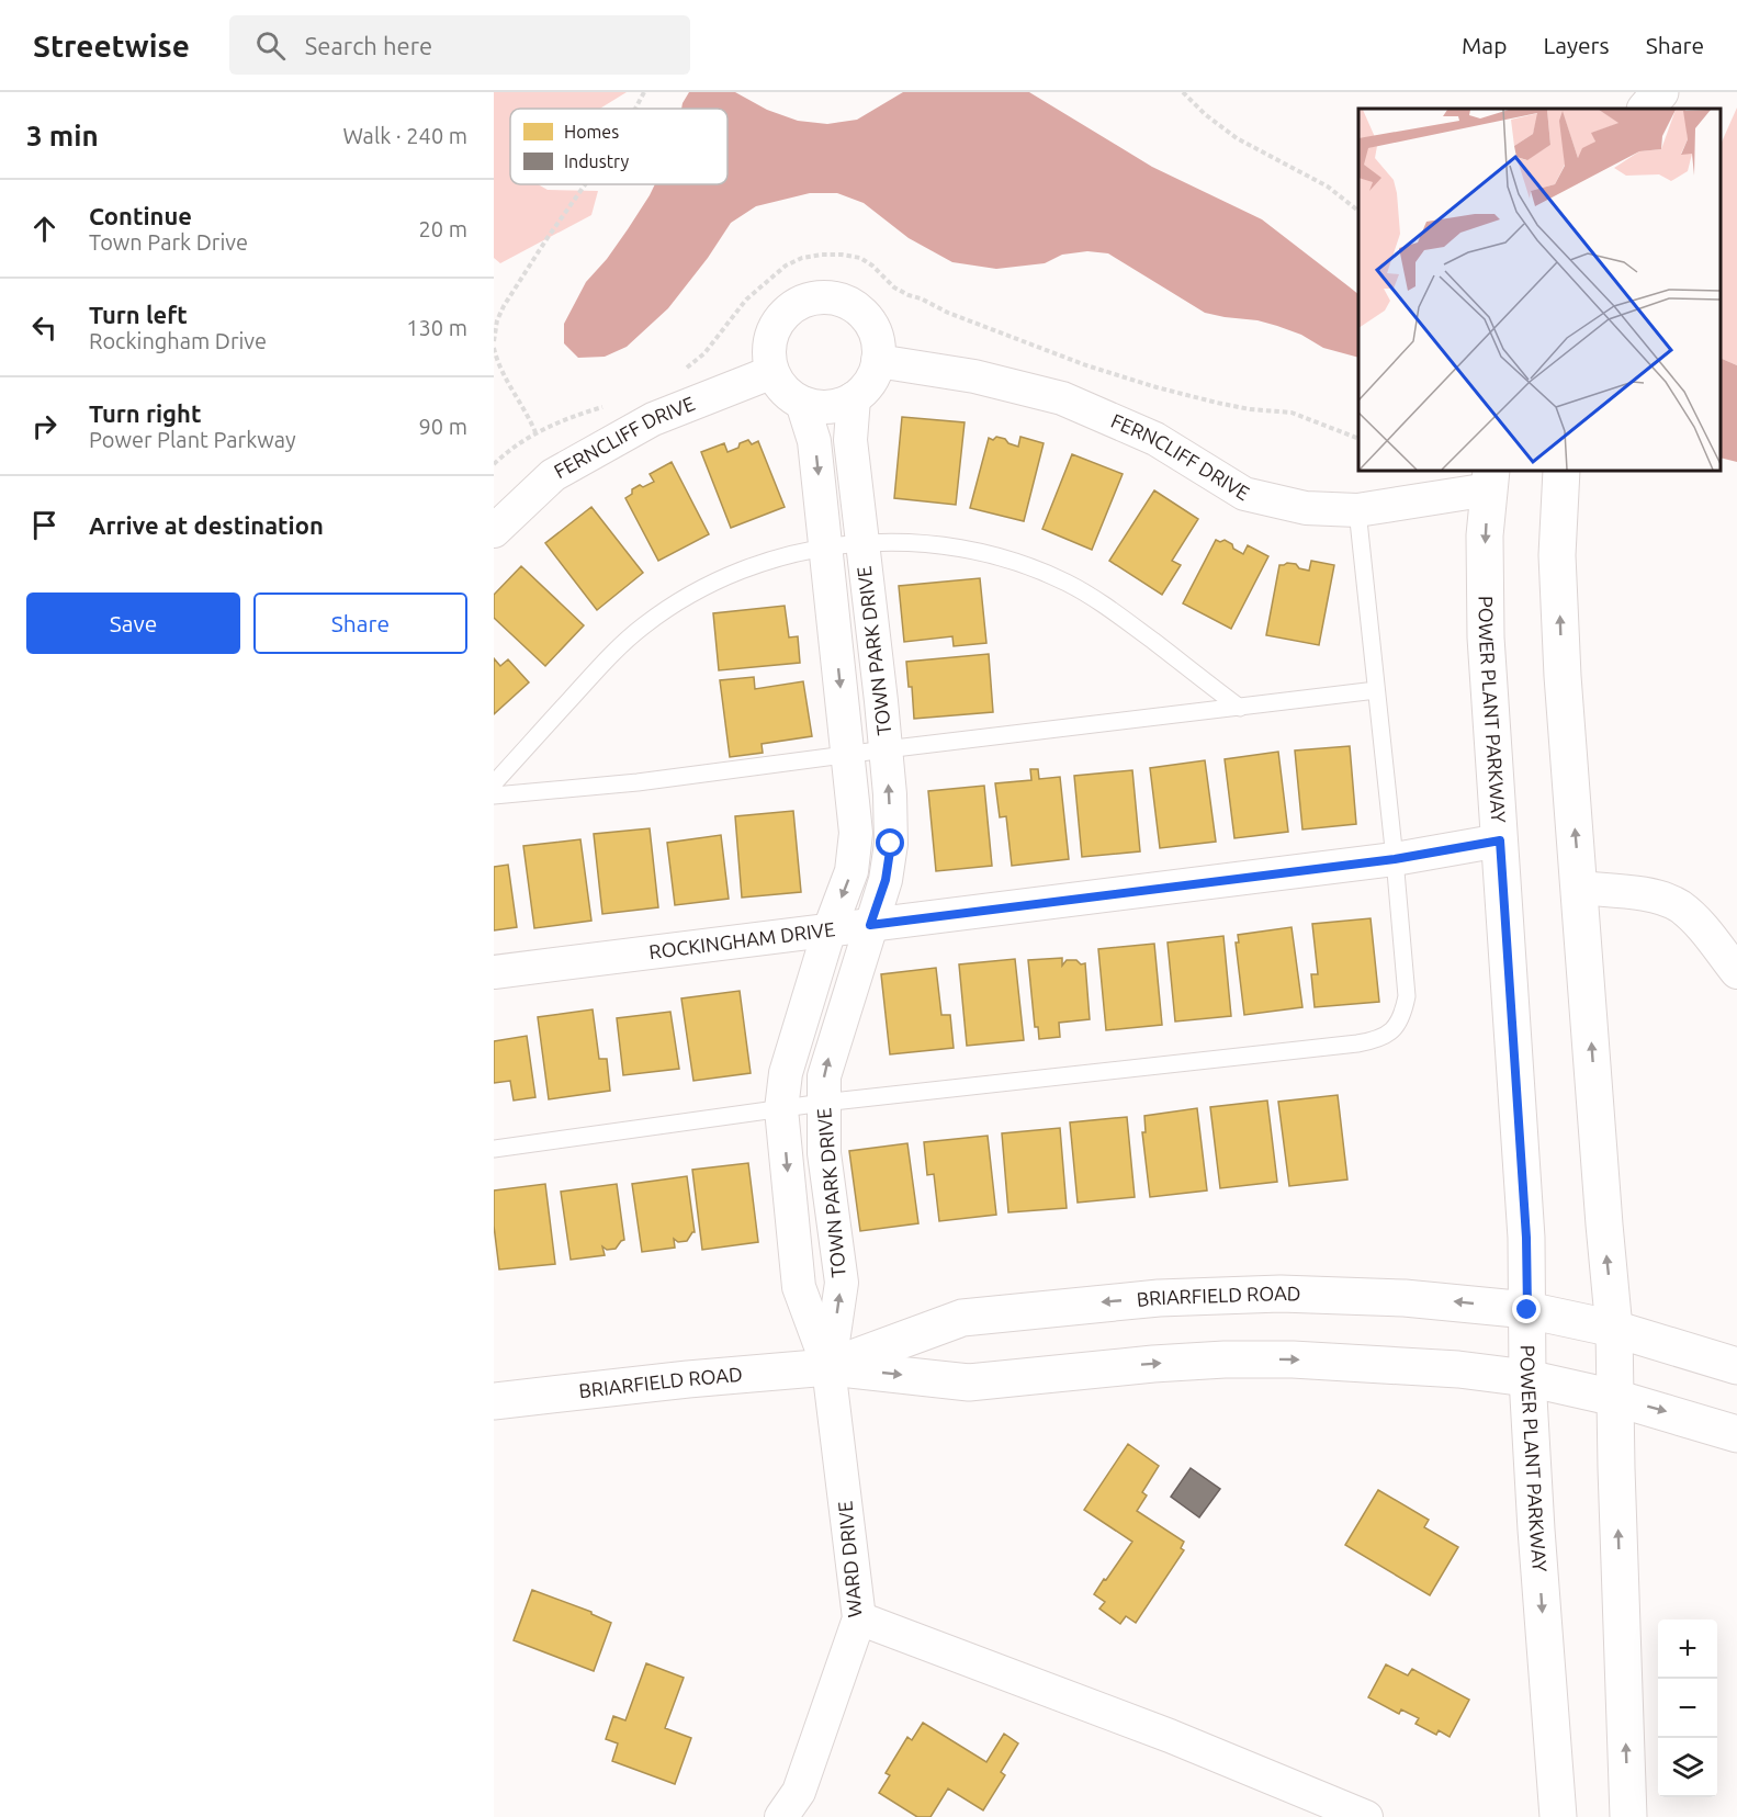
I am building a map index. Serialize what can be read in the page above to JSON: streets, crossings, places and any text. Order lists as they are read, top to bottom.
{
  "streets": {
    "main road": ["POWER PLANT PARKWAY", "BRIARFIELD ROAD"],
    "street": [
      "FERNCLIFF DRIVE",
      "TOWN PARK DRIVE",
      "ROCKINGHAM DRIVE",
      "WARD DRIVE"
    ]
  },
  "crossings": [
    ["FERNCLIFF DRIVE", "TOWN PARK DRIVE"],
    ["FERNCLIFF DRIVE", "POWER PLANT PARKWAY"],
    ["TOWN PARK DRIVE", "ROCKINGHAM DRIVE"],
    ["TOWN PARK DRIVE", "BRIARFIELD ROAD"],
    ["TOWN PARK DRIVE", "WARD DRIVE"],
    ["POWER PLANT PARKWAY", "ROCKINGHAM DRIVE"],
    ["POWER PLANT PARKWAY", "BRIARFIELD ROAD"],
    ["BRIARFIELD ROAD", "WARD DRIVE"]
  ],
  "legend": ["Homes", "Industry"],
  "page": {
    "header": "Streetwise",
    "search": "Search here",
    "nav": ["Map", "Layers", "Share"],
    "heading": ["3 min", "Walk · 240 m"],
    "list": [
      ["Continue", "Town Park Drive", "20 m"],
      ["Turn left", "Rockingham Drive", "130 m"],
      ["Turn right", "Power Plant Parkway", "90 m"],
      "Arrive at destination"
    ],
    "buttons": ["Save", "Share"],
    "map_buttons": ["+", "−"]
  }
}
